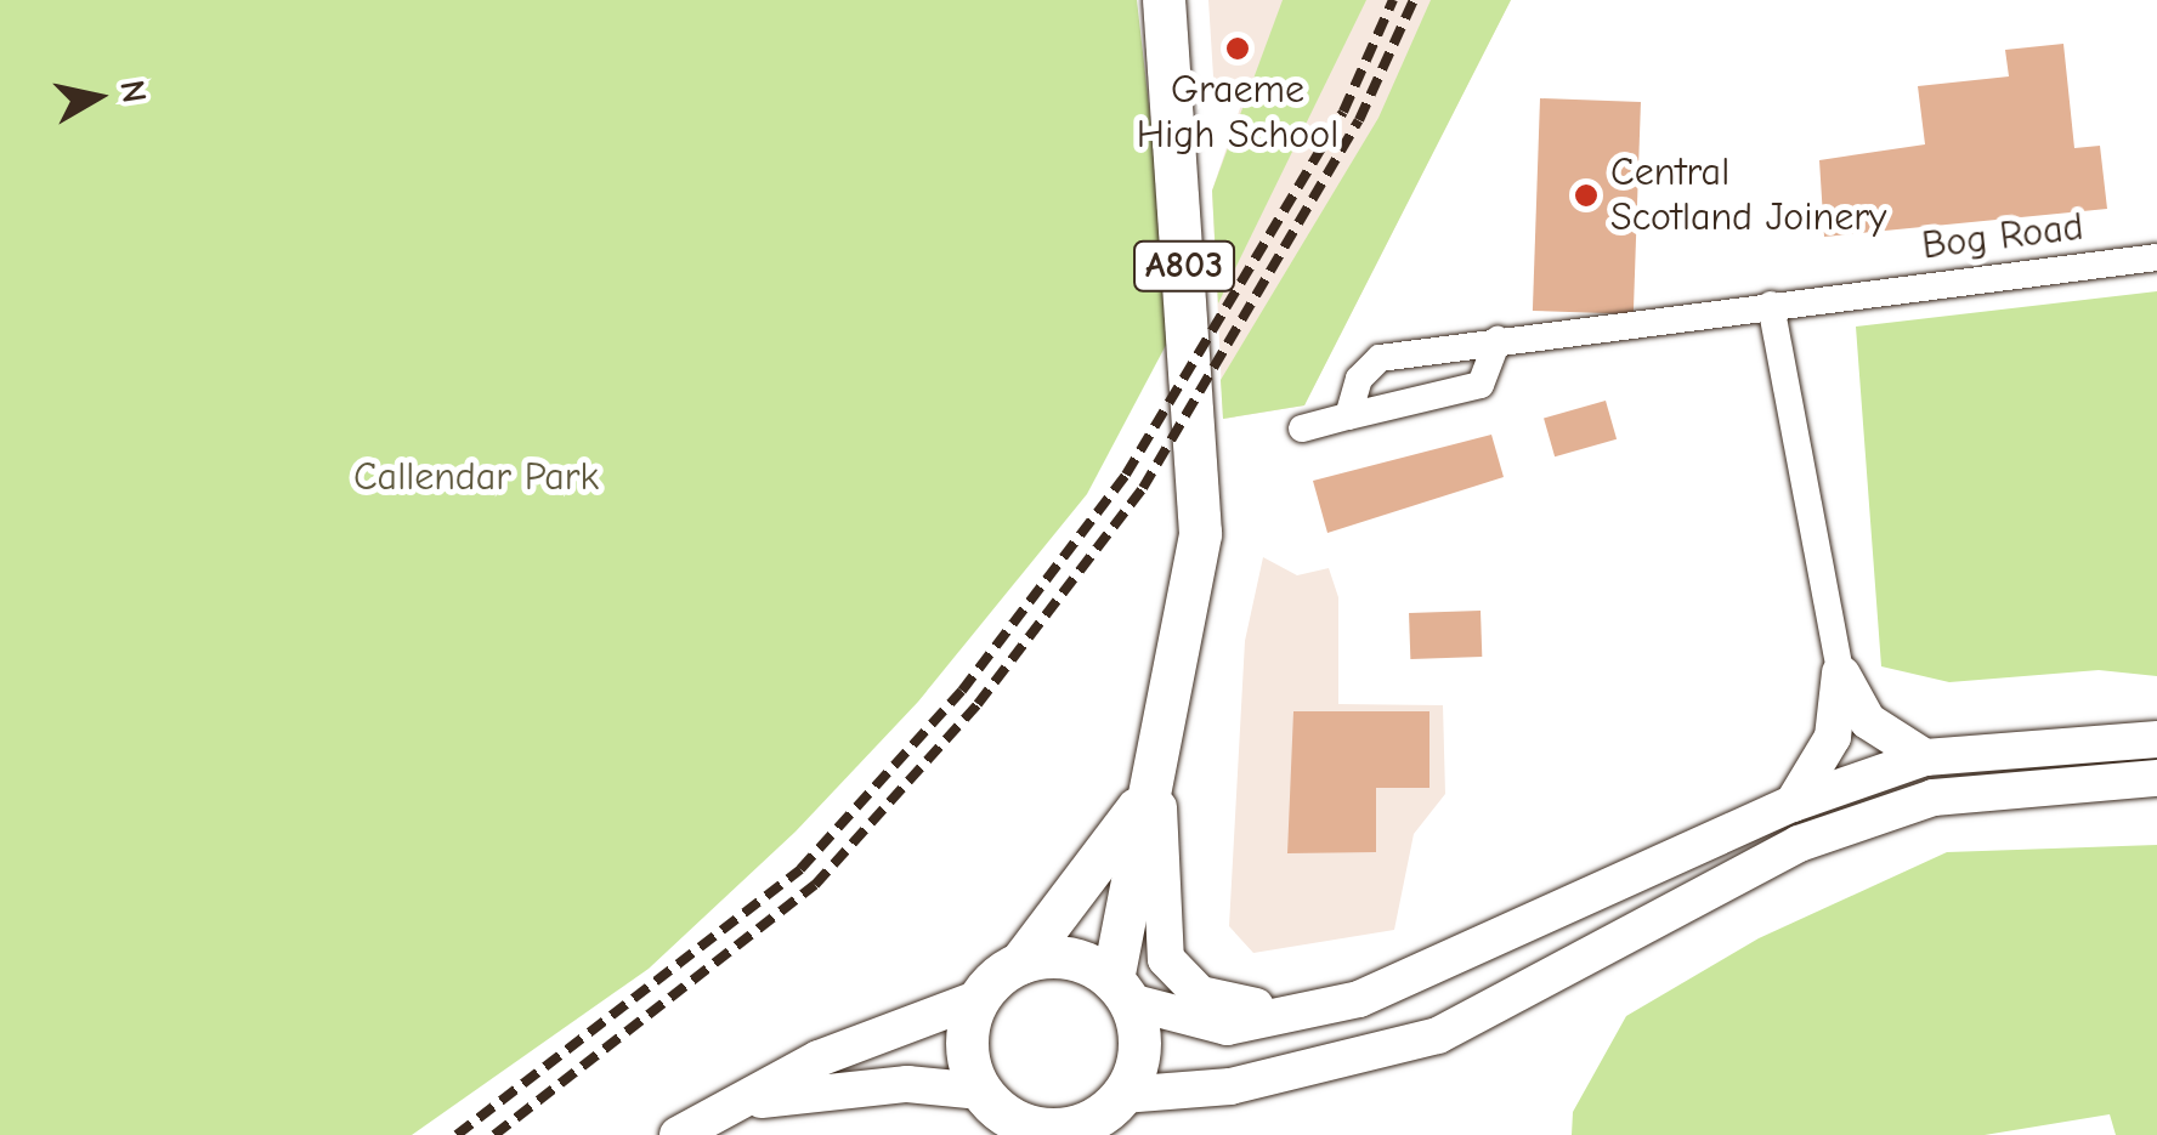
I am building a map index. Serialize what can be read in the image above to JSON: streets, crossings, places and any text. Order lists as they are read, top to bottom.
{
  "streets": {
    "main road": ["A803"],
    "street": ["Bog Road"]
  },
  "parks": ["Callendar Park"],
  "places": ["Graeme High School", "Central Scotland Joinery"],
  "north": "right"
}
